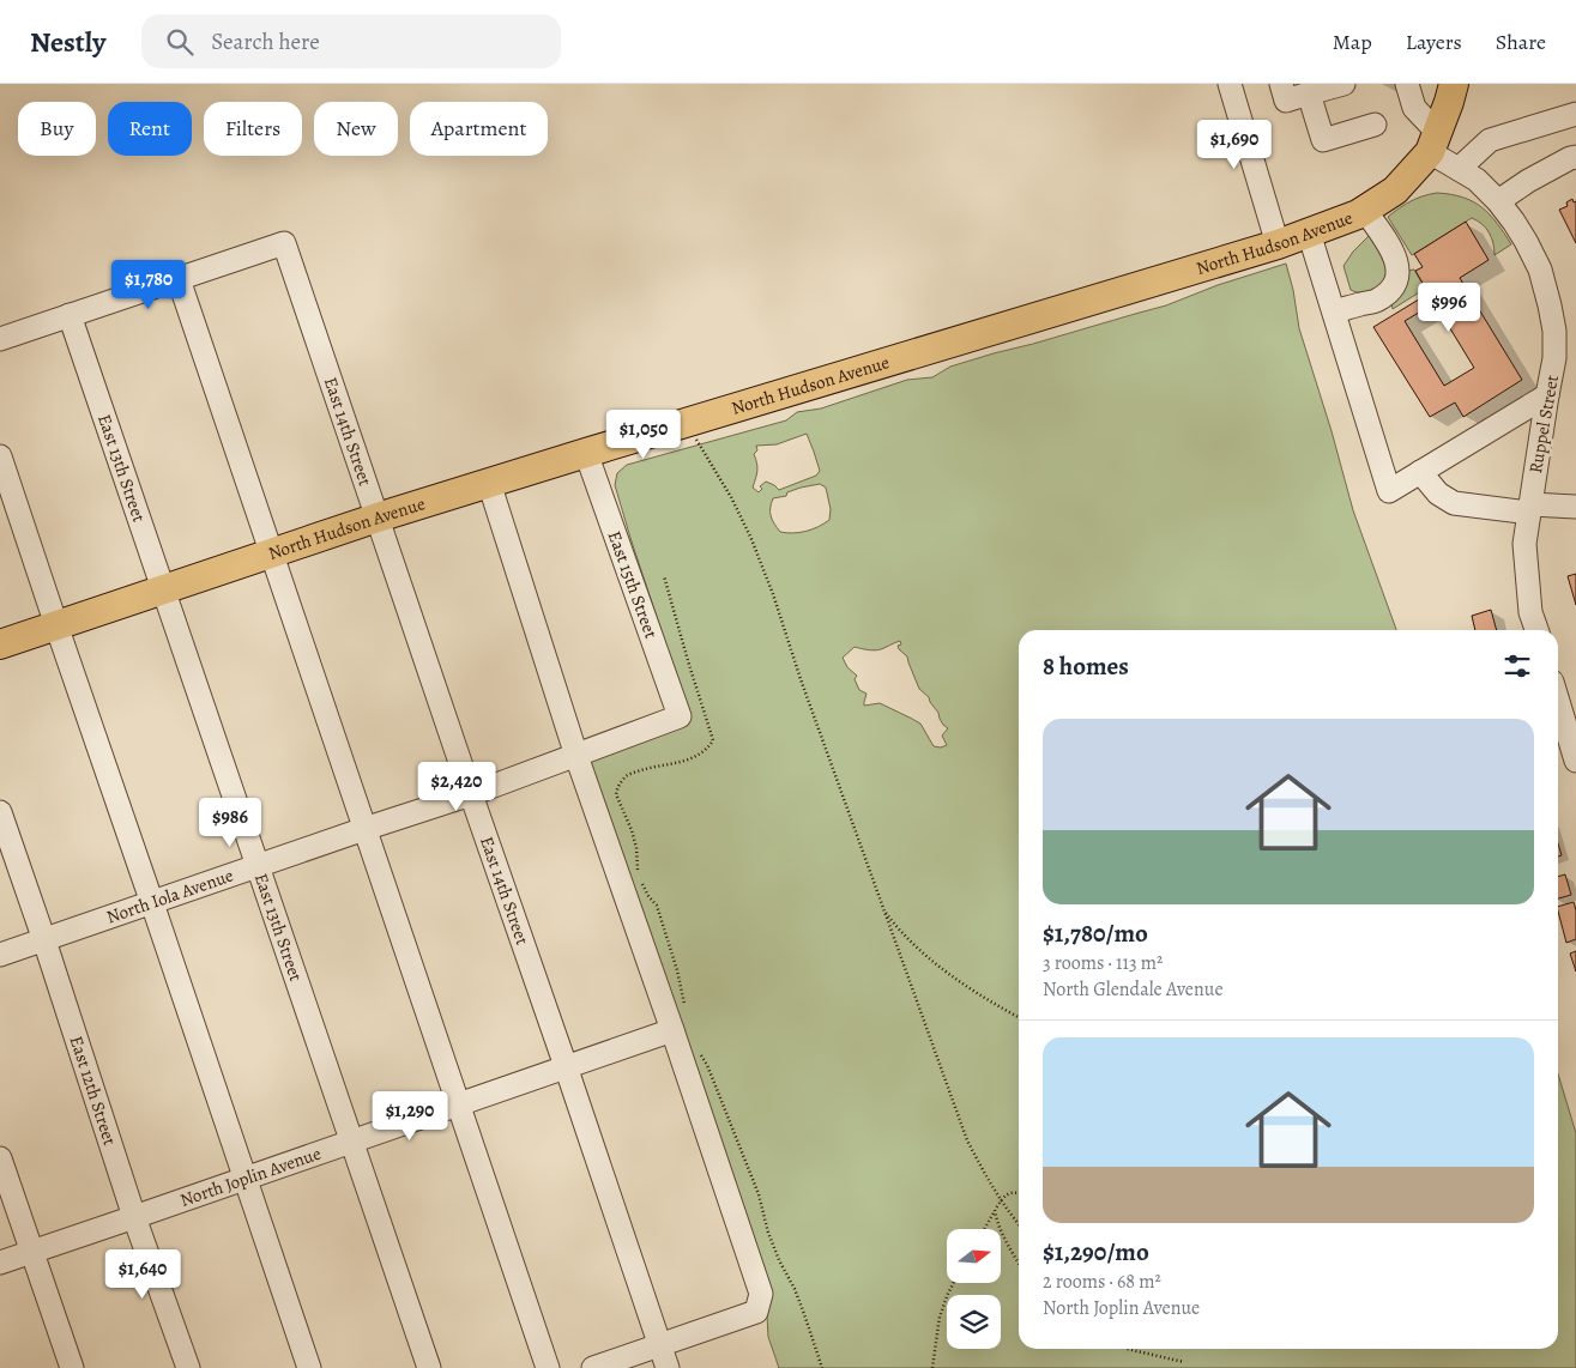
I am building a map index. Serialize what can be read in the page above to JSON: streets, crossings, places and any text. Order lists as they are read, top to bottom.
{
  "streets": {
    "main road": ["North Hudson Avenue"],
    "street": [
      "Ruppel Street",
      "East 14th Street",
      "East 13th Street",
      "East 15th Street",
      "North Iola Avenue",
      "East 12th Street",
      "North Joplin Avenue"
    ]
  },
  "crossings": [
    ["North Hudson Avenue", "Ruppel Street"],
    ["North Hudson Avenue", "East 14th Street"],
    ["North Hudson Avenue", "East 13th Street"],
    ["North Hudson Avenue", "East 15th Street"],
    ["East 14th Street", "North Iola Avenue"],
    ["East 14th Street", "North Joplin Avenue"],
    ["East 13th Street", "North Iola Avenue"],
    ["East 13th Street", "North Joplin Avenue"],
    ["East 15th Street", "North Iola Avenue"],
    ["North Iola Avenue", "East 12th Street"],
    ["East 12th Street", "North Joplin Avenue"]
  ],
  "north": "right",
  "page": {
    "header": "Nestly",
    "search": "Search here",
    "nav": ["Map", "Layers", "Share"],
    "chip": [
      "Buy",
      "Rent",
      "Filters",
      "New",
      "Apartment"
    ],
    "price": [
      "$1,690",
      "$1,780",
      "$996",
      "$1,050",
      "$2,420",
      "$986",
      "$1,290",
      "$1,640"
    ],
    "heading": "8 homes",
    "list": [
      {
        "name": "$1,780/mo",
        "note": "3 rooms · 113 m² · North Glendale Avenue"
      },
      {
        "name": "$1,290/mo",
        "note": "2 rooms · 68 m² · North Joplin Avenue"
      }
    ]
  }
}
